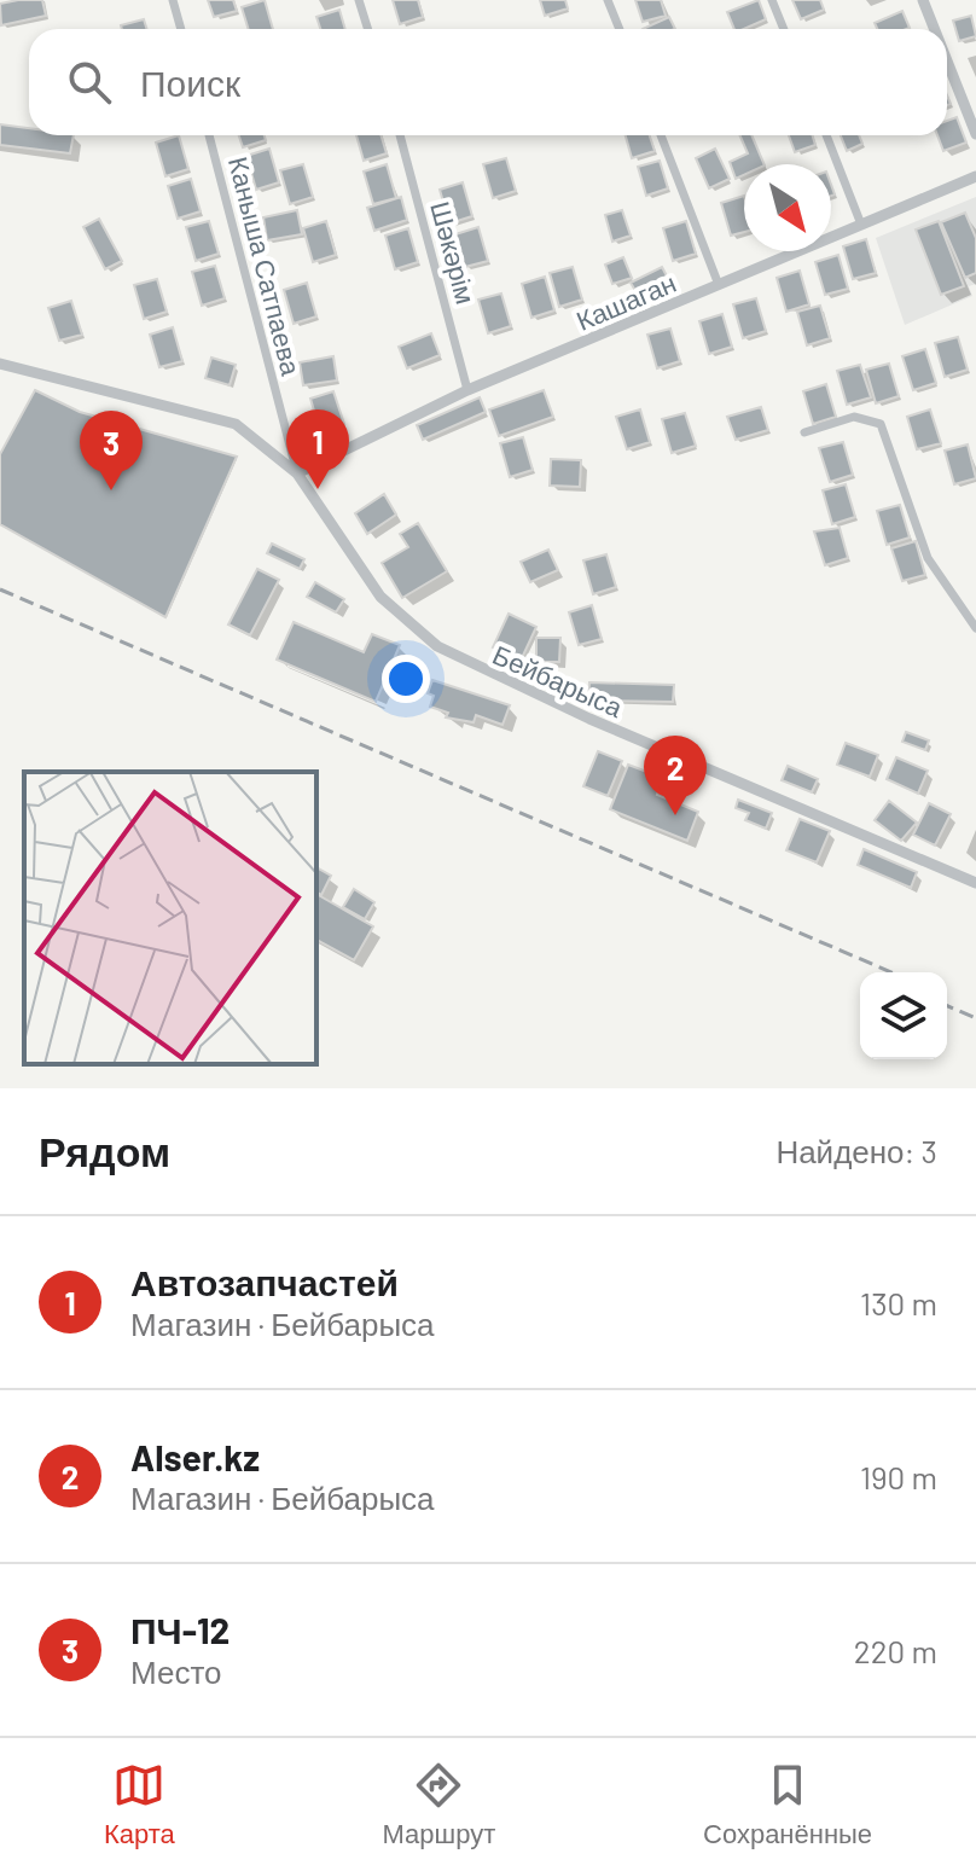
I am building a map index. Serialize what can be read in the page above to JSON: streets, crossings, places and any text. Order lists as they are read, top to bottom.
{
  "streets": {
    "street": [
      "Шәкәрім",
      "Каныша Сатпаева",
      "Кашаган",
      "Бейбарыса"
    ]
  },
  "crossings": [
    ["Шәкәрім", "Кашаган"],
    ["Каныша Сатпаева", "Кашаган"],
    ["Каныша Сатпаева", "Бейбарыса"],
    ["Кашаган", "Бейбарыса"]
  ],
  "north": "bottom right",
  "page": {
    "search": "Поиск",
    "pins": ["1", "3", "2"],
    "heading": ["Рядом", "Найдено: 3"],
    "list": [
      {
        "mark": "1",
        "name": "Автозапчастей",
        "note": "Магазин · Бейбарыса",
        "value": "130 m"
      },
      {
        "mark": "2",
        "name": "Alser.kz",
        "note": "Магазин · Бейбарыса",
        "value": "190 m"
      },
      {
        "mark": "3",
        "name": "ПЧ-12",
        "note": "Место",
        "value": "220 m"
      }
    ],
    "nav": ["Карта", "Маршрут", "Сохранённые"]
  }
}
